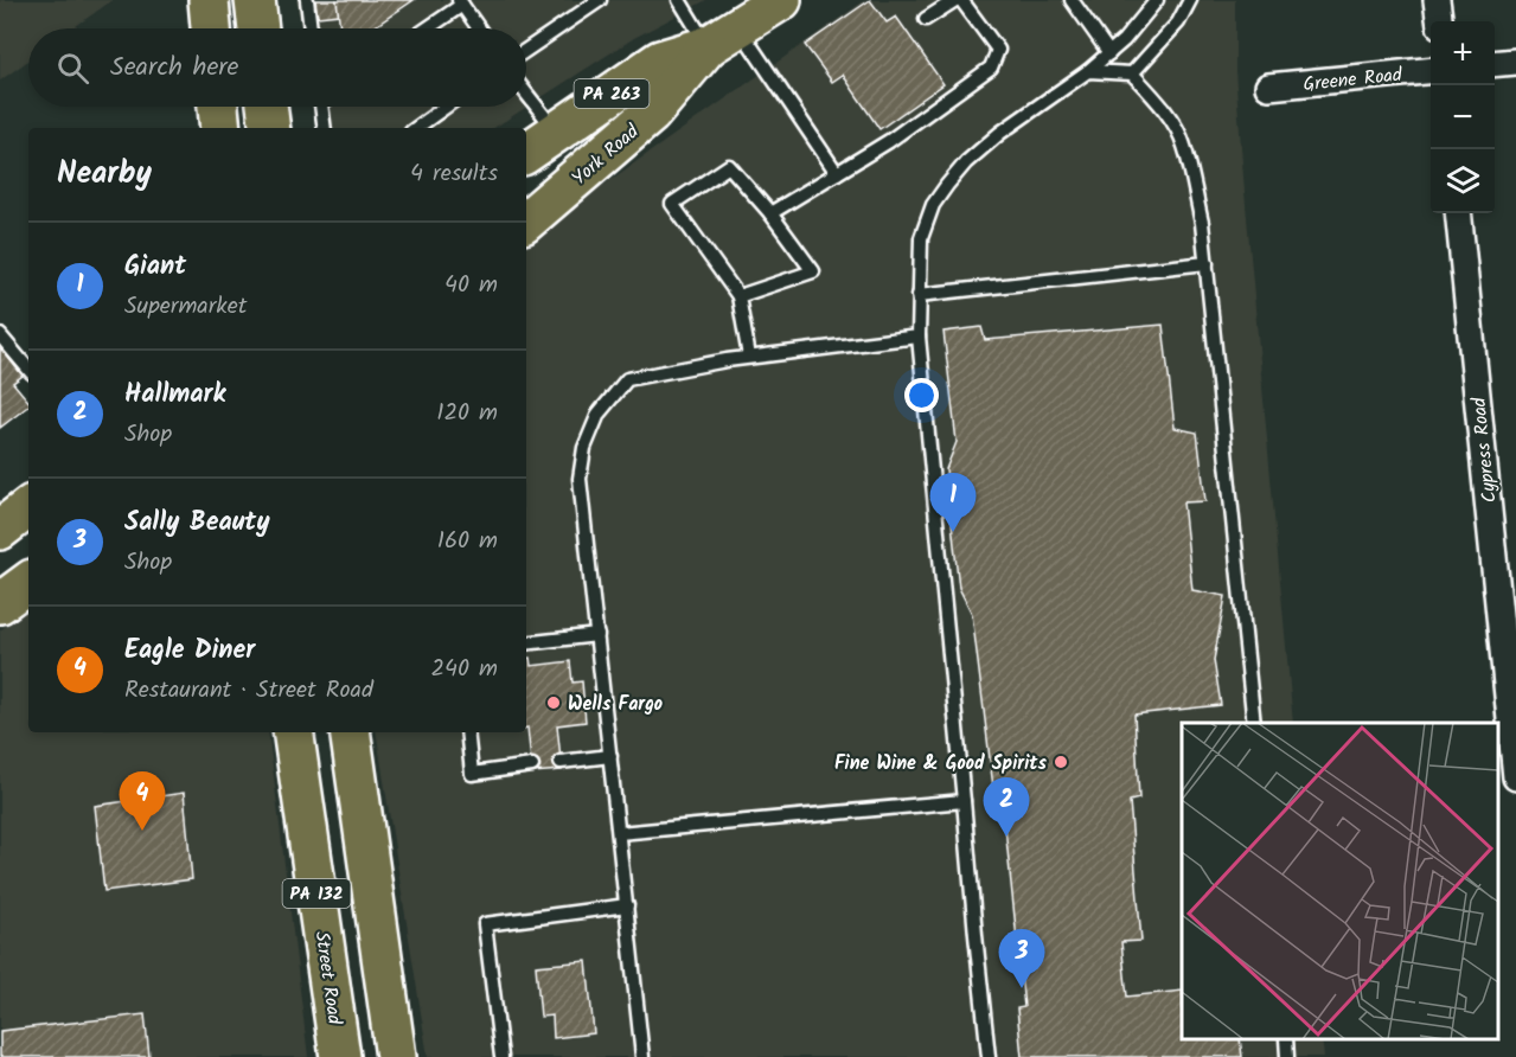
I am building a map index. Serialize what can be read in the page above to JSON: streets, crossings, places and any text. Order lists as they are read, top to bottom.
{
  "streets": {
    "main road": [
      "PA 263",
      "York Road",
      "PA 132",
      "Street Road"
    ],
    "street": ["Greene Road", "Cypress Road"]
  },
  "places": ["Wells Fargo", "Fine Wine & Good Spirits"],
  "page": {
    "map_buttons": ["+", "−"],
    "search": "Search here",
    "heading": ["Nearby", "4 results"],
    "list": [
      {
        "mark": "1",
        "name": "Giant",
        "note": "Supermarket",
        "value": "40 m"
      },
      {
        "mark": "2",
        "name": "Hallmark",
        "note": "Shop",
        "value": "120 m"
      },
      {
        "mark": "3",
        "name": "Sally Beauty",
        "note": "Shop",
        "value": "160 m"
      },
      {
        "mark": "4",
        "name": "Eagle Diner",
        "note": "Restaurant · Street Road",
        "value": "240 m"
      }
    ],
    "pins": [
      "1",
      "4",
      "2",
      "3"
    ]
  }
}
